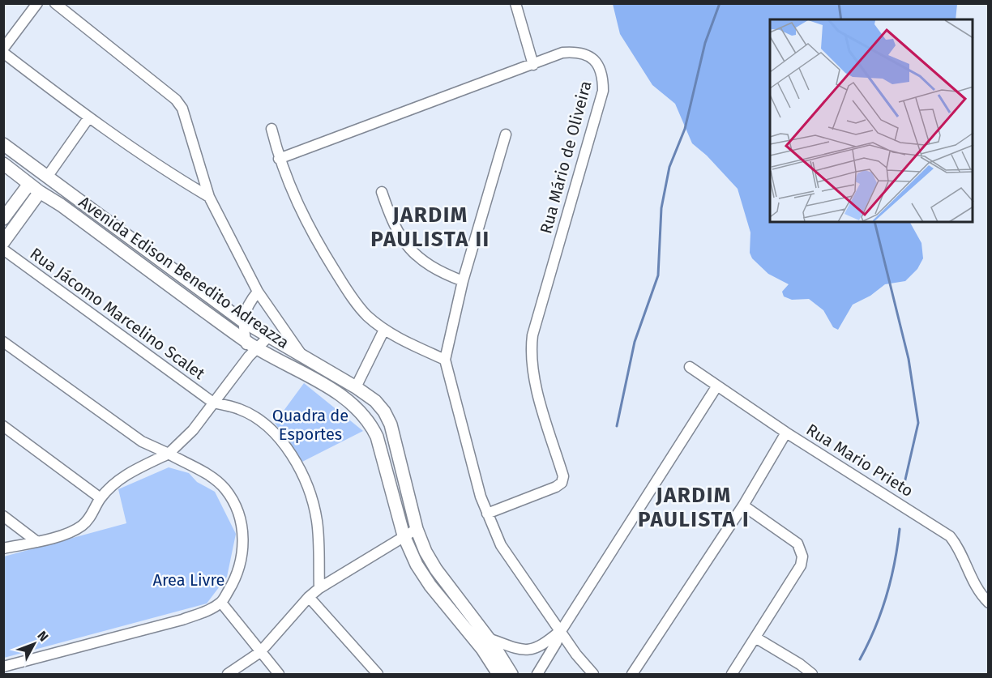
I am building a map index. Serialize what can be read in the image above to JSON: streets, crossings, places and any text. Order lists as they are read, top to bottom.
{
  "streets": {
    "street": [
      "Rua Mário de Oliveira",
      "Avenida Edison Benedito Adreazza",
      "Rua Jácomo Marcelino Scalet",
      "Rua Mario Prieto"
    ]
  },
  "districts": ["JARDIM PAULISTA II", "JARDIM PAULISTA I"],
  "parks": ["Quadra de Esportes", "Area Livre"],
  "north": "top right"
}
